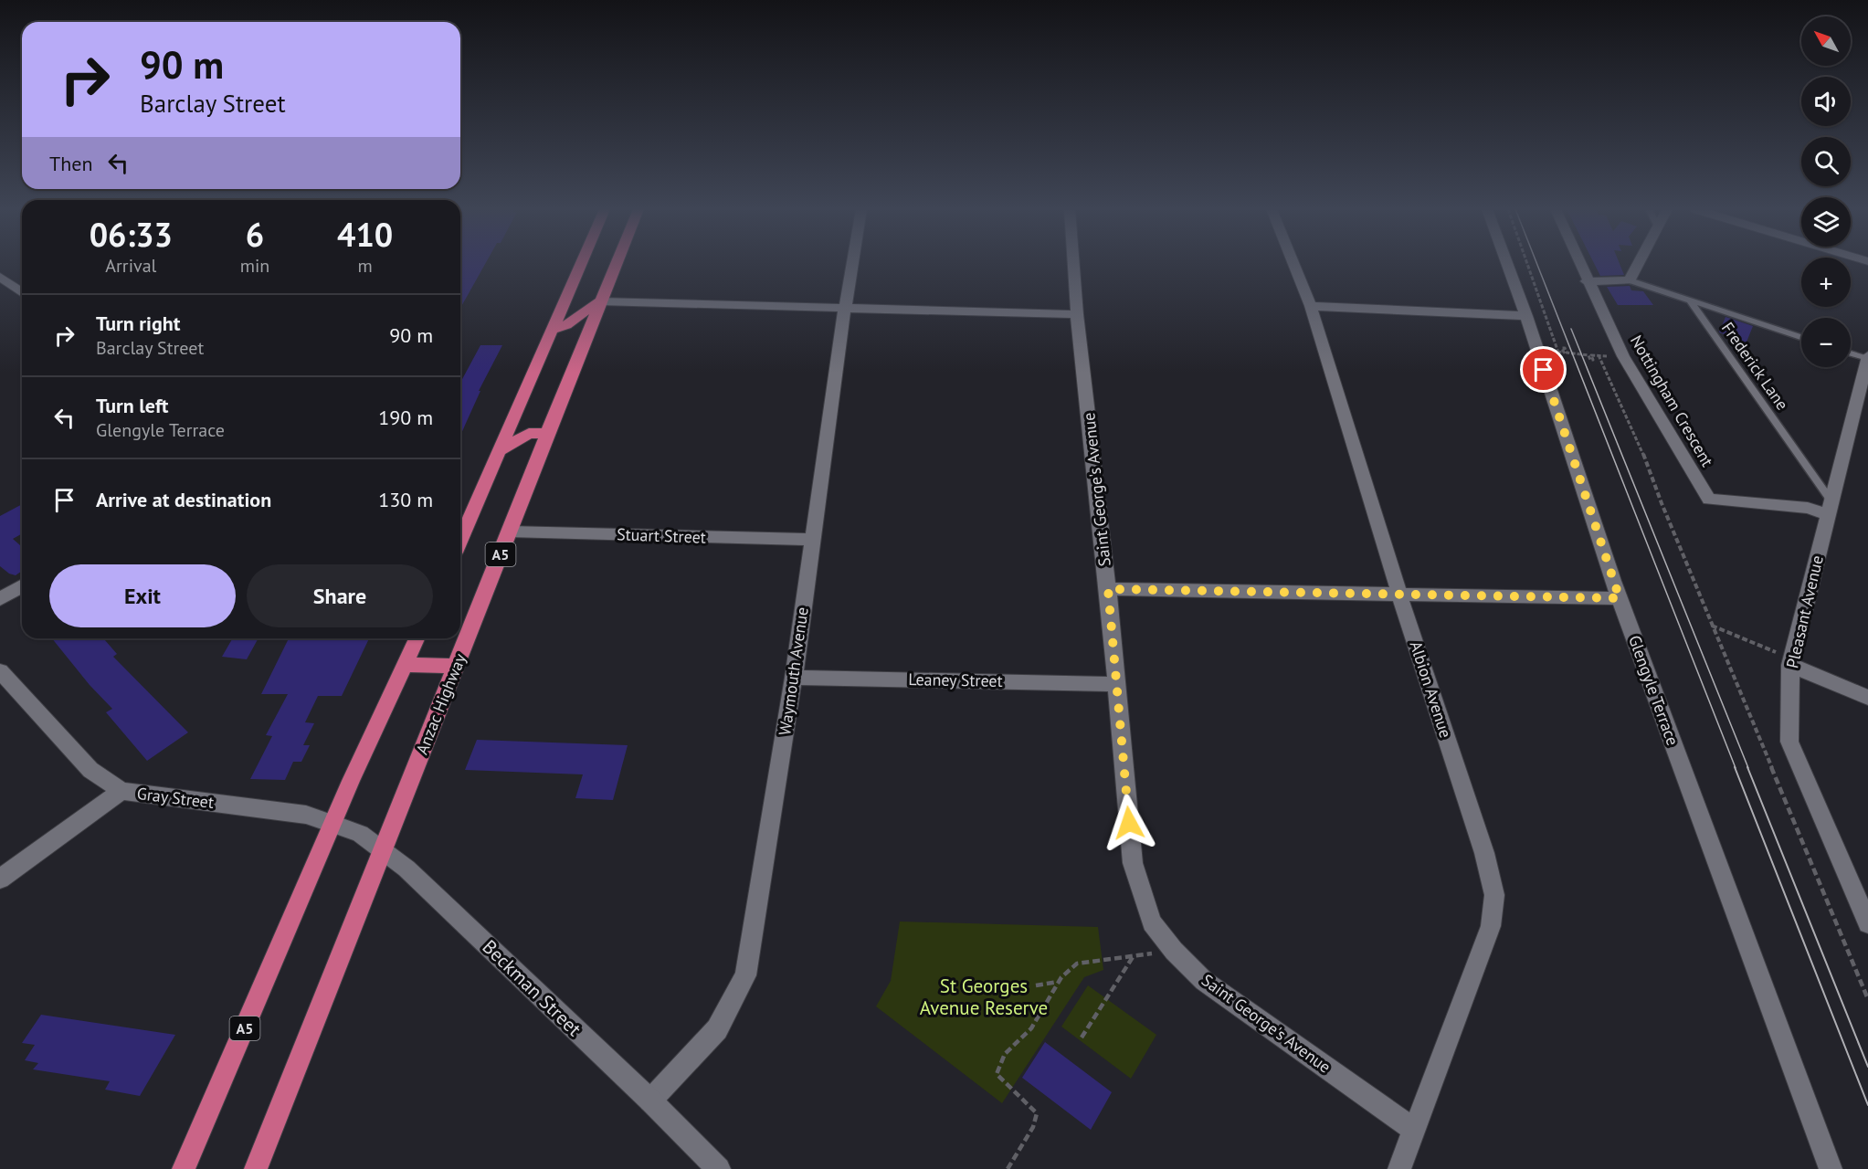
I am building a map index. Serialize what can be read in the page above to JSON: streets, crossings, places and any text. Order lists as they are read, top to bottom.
{
  "streets": {
    "highway": ["A5", "Anzac Highway"],
    "street": [
      "Nottingham Crescent",
      "Saint George's Avenue",
      "Stuart Street",
      "Pleasant Avenue",
      "Waymouth Avenue",
      "Leaney Street",
      "Albion Avenue",
      "Glengyle Terrace",
      "Gray Street",
      "Beckman Street"
    ],
    "lane": ["Frederick Lane"]
  },
  "crossings": [
    ["Frederick Lane", "Nottingham Crescent"],
    ["Frederick Lane", "Pleasant Avenue"],
    ["Nottingham Crescent", "Pleasant Avenue"],
    ["Saint George's Avenue", "Leaney Street"],
    ["Saint George's Avenue", "Albion Avenue"],
    ["Stuart Street", "Waymouth Avenue"],
    ["Stuart Street", "Anzac Highway"],
    ["A5", "Gray Street"],
    ["A5", "Beckman Street"],
    ["Waymouth Avenue", "Leaney Street"],
    ["Waymouth Avenue", "Beckman Street"],
    ["Anzac Highway", "Beckman Street"],
    ["Gray Street", "Beckman Street"]
  ],
  "parks": ["St Georges Avenue Reserve"],
  "north": "top left",
  "page": {
    "map_buttons": ["+", "−"],
    "turn": ["90 m", "Barclay Street"],
    "then": "Then",
    "eta": [
      "06:33",
      "Arrival",
      "6",
      "min",
      "410",
      "m"
    ],
    "list": [
      {
        "name": "Turn right",
        "note": "Barclay Street",
        "value": "90 m"
      },
      {
        "name": "Turn left",
        "note": "Glengyle Terrace",
        "value": "190 m"
      },
      {
        "name": "Arrive at destination",
        "value": "130 m"
      }
    ],
    "buttons": ["Exit", "Share"]
  }
}
